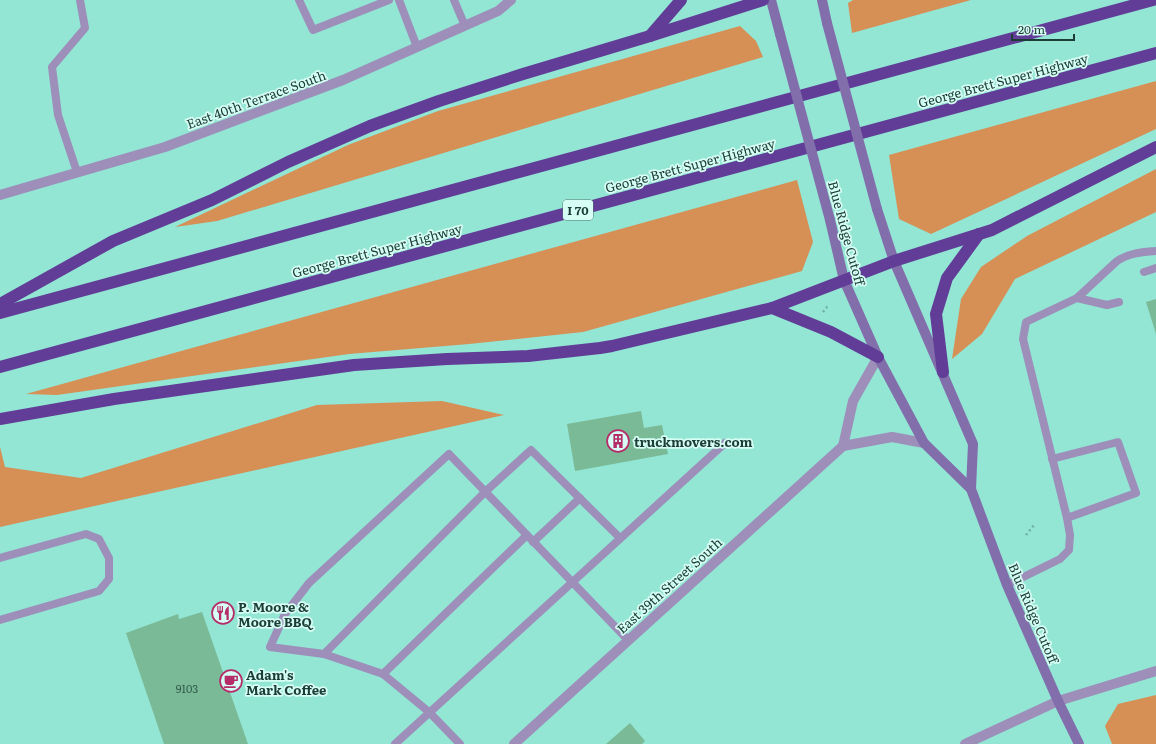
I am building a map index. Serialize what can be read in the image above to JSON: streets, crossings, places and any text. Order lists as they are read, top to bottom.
{
  "streets": {
    "highway": ["George Brett Super Highway", "I 70"],
    "main road": ["Blue Ridge Cutoff"],
    "street": ["East 40th Terrace South", "East 39th Street South"]
  },
  "places": {
    "building": ["truckmovers.com"],
    "restaurant": ["P. Moore & Moore BBQ"],
    "cafe": ["Adam's Mark Coffee"]
  },
  "house_numbers": ["9103"],
  "scale_bar": "20 m"
}
